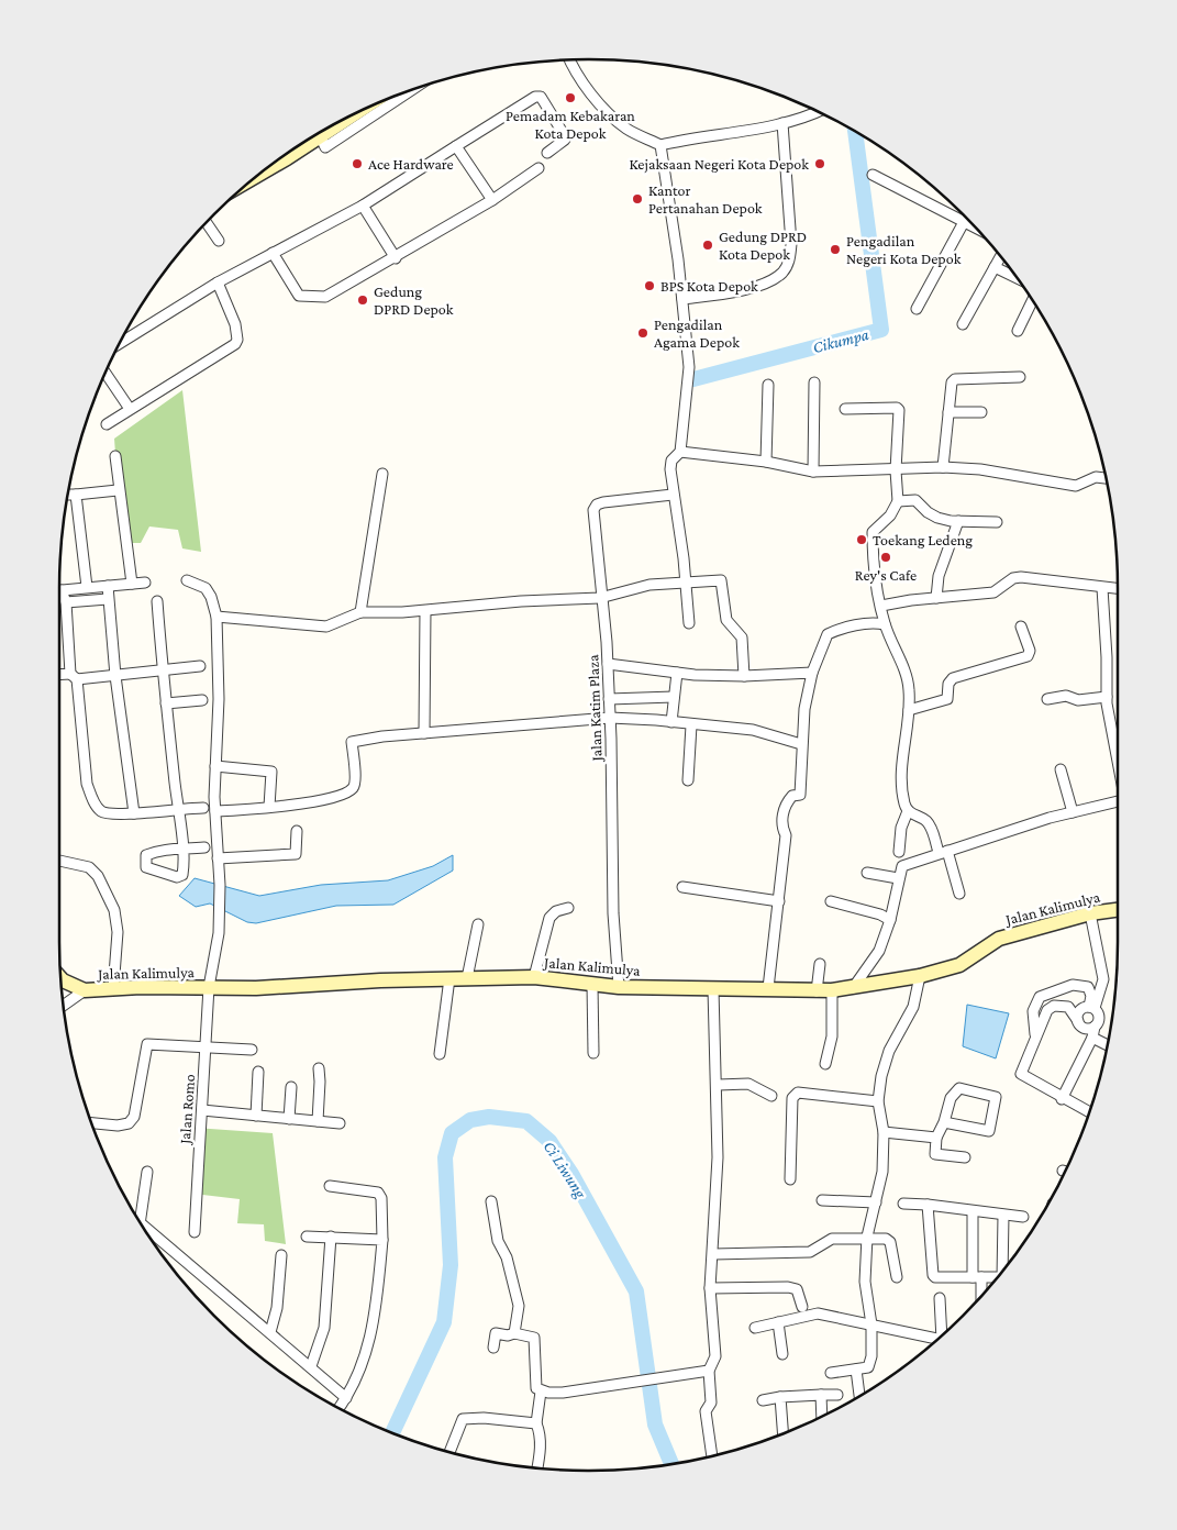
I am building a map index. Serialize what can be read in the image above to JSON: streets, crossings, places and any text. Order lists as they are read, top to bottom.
{
  "streets": {
    "street": ["Jalan Katim Plaza", "Jalan Kalimulya", "Jalan Romo"]
  },
  "crossings": [
    ["Jalan Katim Plaza", "Jalan Kalimulya"],
    ["Jalan Kalimulya", "Jalan Romo"]
  ],
  "water": ["Cikumpa", "Ci Liwung"],
  "places": [
    "Pemadam Kebakaran Kota Depok",
    "Ace Hardware",
    "Kejaksaan Negeri Kota Depok",
    "Kantor Pertanahan Depok",
    "Gedung DPRD Kota Depok",
    "Pengadilan Negeri Kota Depok",
    "BPS Kota Depok",
    "Gedung DPRD Depok",
    "Pengadilan Agama Depok",
    "Toekang Ledeng",
    "Rey's Cafe"
  ]
}
